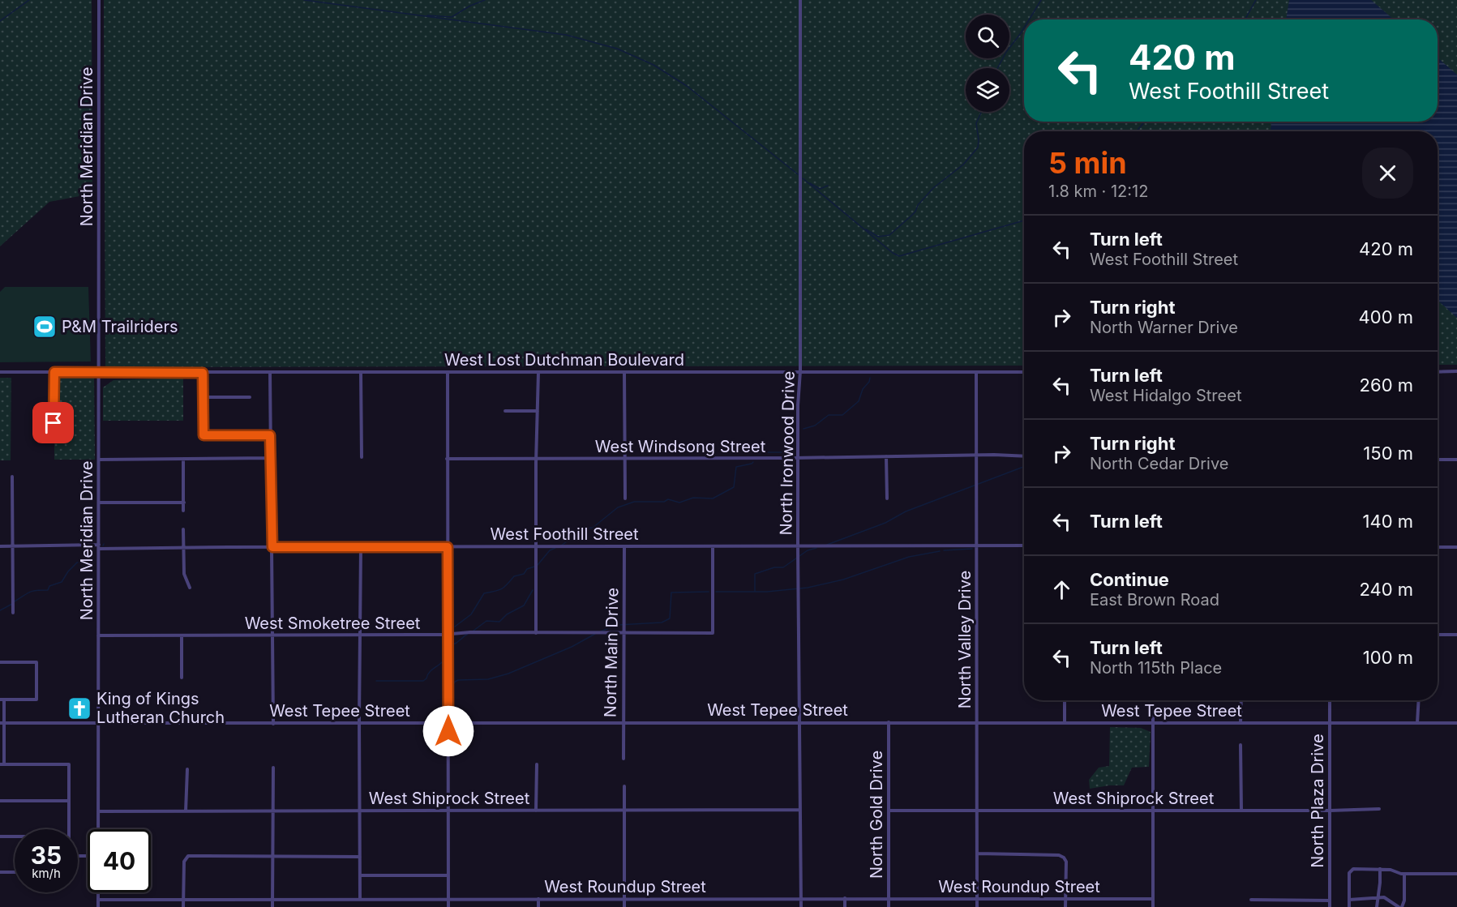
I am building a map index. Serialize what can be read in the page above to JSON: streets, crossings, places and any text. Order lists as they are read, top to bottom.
{
  "streets": {
    "street": [
      "North Meridian Drive",
      "West Lost Dutchman Boulevard",
      "West Windsong Street",
      "North Ironwood Drive",
      "West Foothill Street",
      "West Smoketree Street",
      "North Valley Drive",
      "North Main Drive",
      "West Tepee Street",
      "West Shiprock Street",
      "North Plaza Drive",
      "North Gold Drive",
      "West Roundup Street"
    ]
  },
  "crossings": [
    ["North Meridian Drive", "West Lost Dutchman Boulevard"],
    ["North Meridian Drive", "West Foothill Street"],
    ["North Meridian Drive", "West Smoketree Street"],
    ["North Meridian Drive", "West Tepee Street"],
    ["North Meridian Drive", "West Shiprock Street"],
    ["North Meridian Drive", "West Roundup Street"],
    ["West Lost Dutchman Boulevard", "North Ironwood Drive"],
    ["West Lost Dutchman Boulevard", "North Valley Drive"],
    ["West Windsong Street", "North Ironwood Drive"],
    ["West Windsong Street", "North Valley Drive"],
    ["North Ironwood Drive", "West Foothill Street"],
    ["North Ironwood Drive", "West Tepee Street"],
    ["North Ironwood Drive", "West Shiprock Street"],
    ["North Ironwood Drive", "West Roundup Street"],
    ["West Foothill Street", "West Smoketree Street"],
    ["West Foothill Street", "North Valley Drive"],
    ["West Foothill Street", "North Main Drive"],
    ["West Smoketree Street", "North Main Drive"],
    ["North Valley Drive", "West Tepee Street"],
    ["North Valley Drive", "West Shiprock Street"],
    ["North Valley Drive", "West Roundup Street"],
    ["North Main Drive", "West Tepee Street"],
    ["West Tepee Street", "North Plaza Drive"],
    ["West Tepee Street", "North Gold Drive"],
    ["West Shiprock Street", "North Plaza Drive"],
    ["West Shiprock Street", "North Gold Drive"],
    ["North Gold Drive", "West Roundup Street"]
  ],
  "places": {
    "sports": ["P&M Trailriders"],
    "church": ["King of Kings Lutheran Church"]
  },
  "page": {
    "turn": ["420 m", "West Foothill Street"],
    "heading": ["5 min", "1.8 km · 12:12"],
    "list": [
      {
        "name": "Turn left",
        "note": "West Foothill Street",
        "value": "420 m"
      },
      {
        "name": "Turn right",
        "note": "North Warner Drive",
        "value": "400 m"
      },
      {
        "name": "Turn left",
        "note": "West Hidalgo Street",
        "value": "260 m"
      },
      {
        "name": "Turn right",
        "note": "North Cedar Drive",
        "value": "150 m"
      },
      {
        "name": "Turn left",
        "value": "140 m"
      },
      {
        "name": "Continue",
        "note": "East Brown Road",
        "value": "240 m"
      },
      {
        "name": "Turn left",
        "note": "North 115th Place",
        "value": "100 m"
      }
    ],
    "speed": "35 km/h",
    "limit": "40"
  }
}
